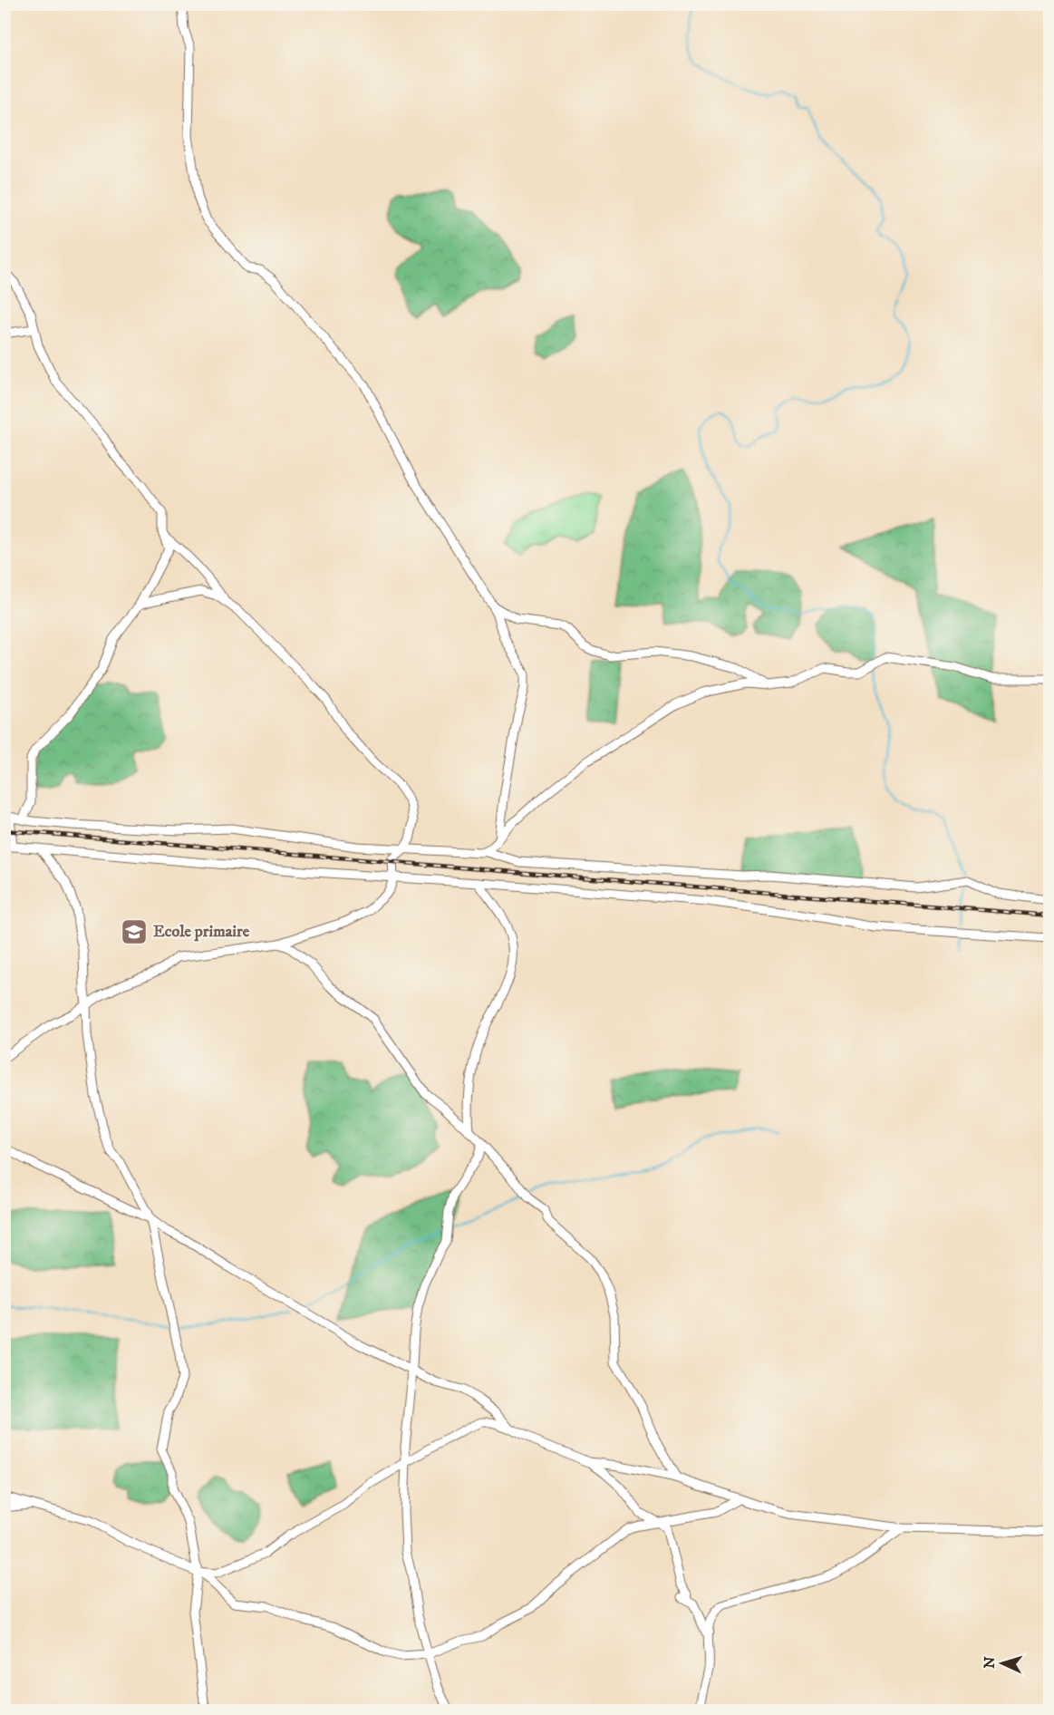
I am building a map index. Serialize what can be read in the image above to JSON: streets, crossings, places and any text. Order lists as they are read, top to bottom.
{
  "places": {
    "school or university": ["Ecole primaire"]
  },
  "north": "left"
}
